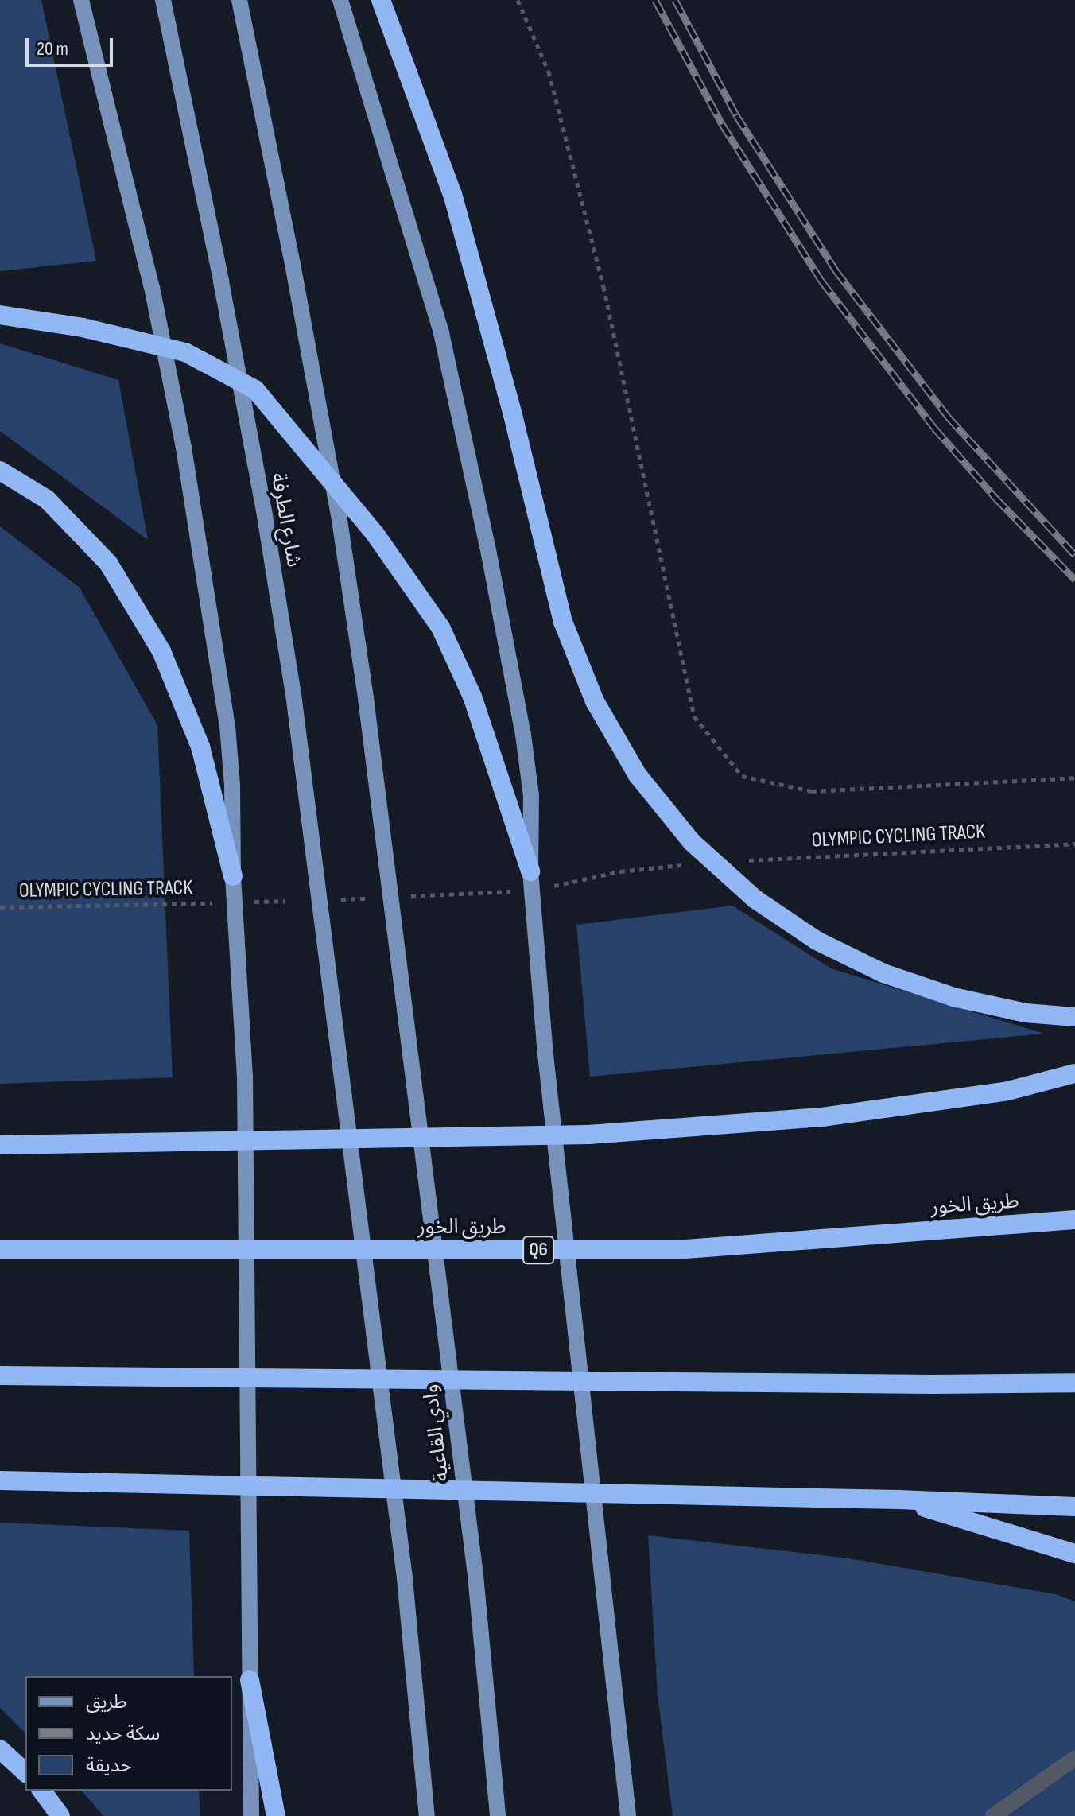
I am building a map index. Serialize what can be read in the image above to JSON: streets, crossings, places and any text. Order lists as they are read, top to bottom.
{
  "streets": {
    "highway": ["طريق الخور", "Q6"],
    "main road": ["شارع الطرفة", "وادي القاعية"],
    "path": ["OLYMPIC CYCLING TRACK"]
  },
  "legend": ["طريق", "سكة حديد", "حديقة"],
  "scale_bar": "20 m"
}
